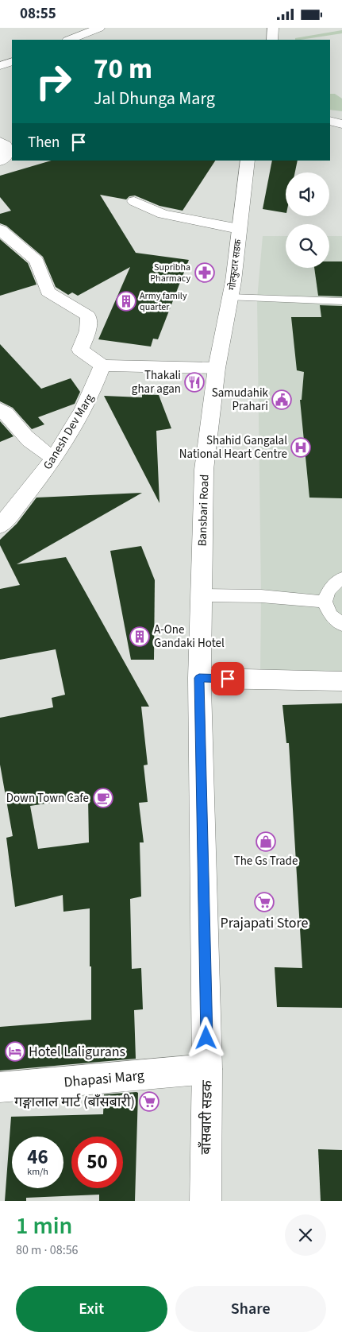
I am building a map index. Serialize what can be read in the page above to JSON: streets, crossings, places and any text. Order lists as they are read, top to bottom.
{
  "streets": {
    "street": [
      "गोल्फुटार सडक",
      "Ganesh Dev Marg",
      "Bansbari Road",
      "Dhapasi Marg",
      "बाँसबारी सडक"
    ]
  },
  "crossings": [
    ["गोल्फुटार सडक", "Bansbari Road"],
    ["Bansbari Road", "बाँसबारी सडक"],
    ["Dhapasi Marg", "बाँसबारी सडक"]
  ],
  "places": {
    "pharmacy": ["Supribha Pharmacy"],
    "building": ["Army family quarter", "A-One Gandaki Hotel"],
    "restaurant": ["Thakali ghar agan"],
    "public building": ["Samudahik Prahari"],
    "hospital": ["Shahid Gangalal National Heart Centre"],
    "cafe": ["Down Town Cafe"],
    "shop": ["The Gs Trade"],
    "supermarket": ["Prajapati Store", "गङ्गालाल मार्ट (बाँसबारी)"],
    "hotel": ["Hotel Laligurans"]
  },
  "page": {
    "status": "08:55",
    "turn": ["70 m", "Jal Dhunga Marg"],
    "then": "Then",
    "speed": "46 km/h",
    "limit": "50",
    "heading": ["1 min", "80 m · 08:56"],
    "buttons": ["Exit", "Share"]
  }
}
